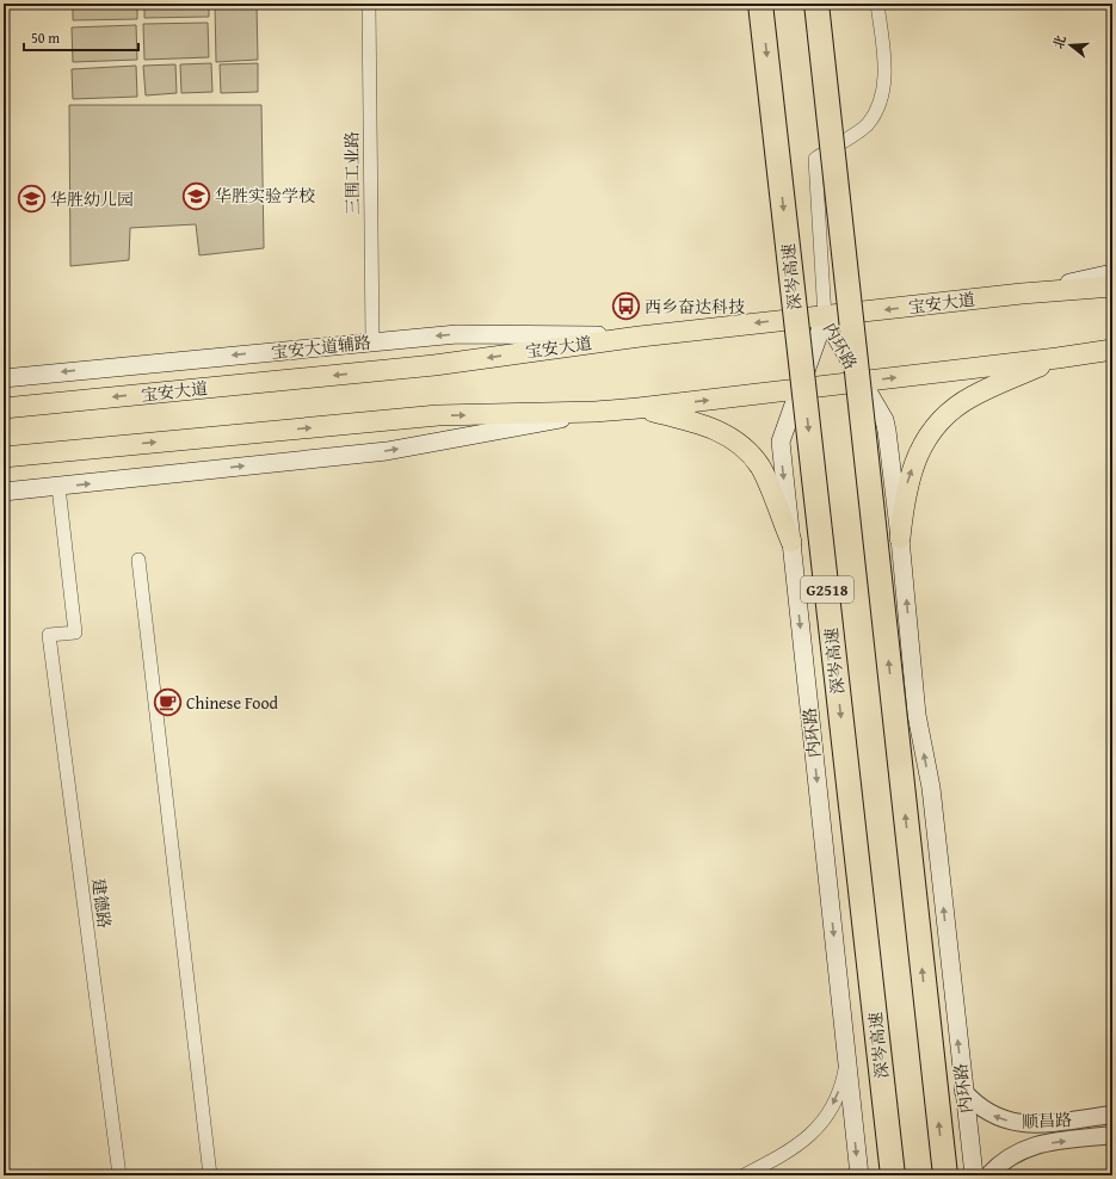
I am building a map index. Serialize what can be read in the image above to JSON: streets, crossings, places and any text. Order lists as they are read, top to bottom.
{
  "streets": {
    "highway": ["深岑高速", "G2518"],
    "main road": ["宝安大道", "内环路", "宝安大道辅路"],
    "street": ["三围工业路", "建德路", "顺昌路"]
  },
  "crossings": [
    ["三围工业路", "宝安大道辅路"],
    ["宝安大道", "内环路"],
    ["宝安大道", "宝安大道辅路"],
    ["内环路", "顺昌路"]
  ],
  "places": {
    "school or university": ["华胜实验学校", "华胜幼儿园"],
    "bus stop": ["西乡奋达科技"],
    "cafe": ["Chinese Food"]
  },
  "scale_bar": "50 m",
  "north": "left"
}
